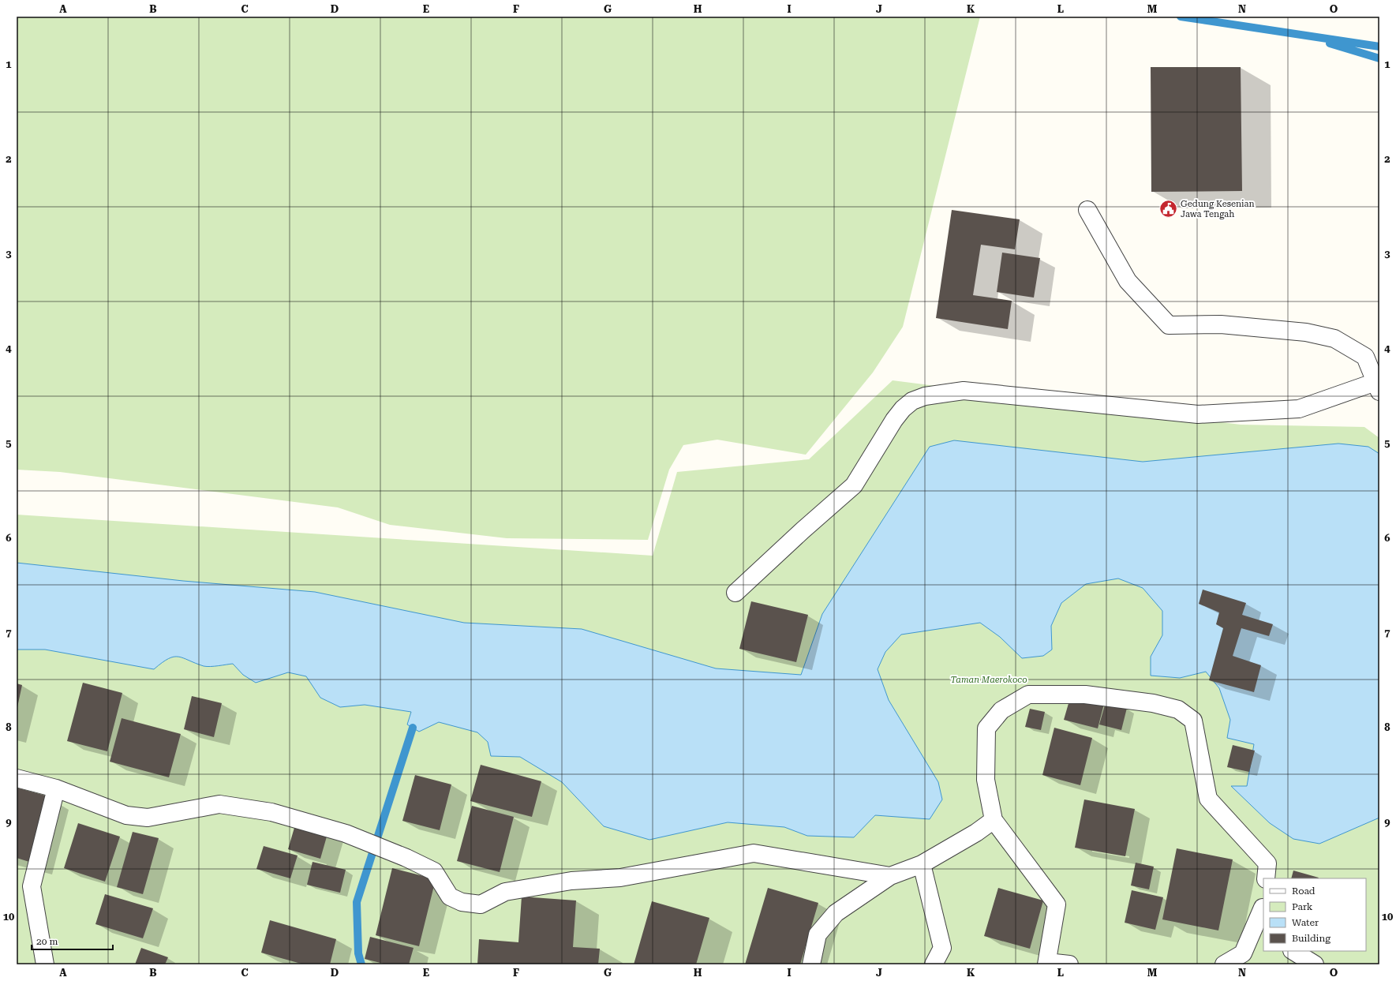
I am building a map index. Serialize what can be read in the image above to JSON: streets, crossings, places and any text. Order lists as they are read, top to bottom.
{
  "parks": ["Taman Maerokoco"],
  "places": {
    "public building": ["Gedung Kesenian Jawa Tengah"]
  },
  "legend": [
    "Road",
    "Park",
    "Water",
    "Building"
  ],
  "scale_bar": "20 m",
  "grid": {
    "columns": [
      "A",
      "B",
      "C",
      "D",
      "E",
      "F",
      "G",
      "H",
      "I",
      "J",
      "K",
      "L",
      "M",
      "N",
      "O"
    ],
    "rows": [
      "1",
      "2",
      "3",
      "4",
      "5",
      "6",
      "7",
      "8",
      "9",
      "10"
    ]
  }
}
